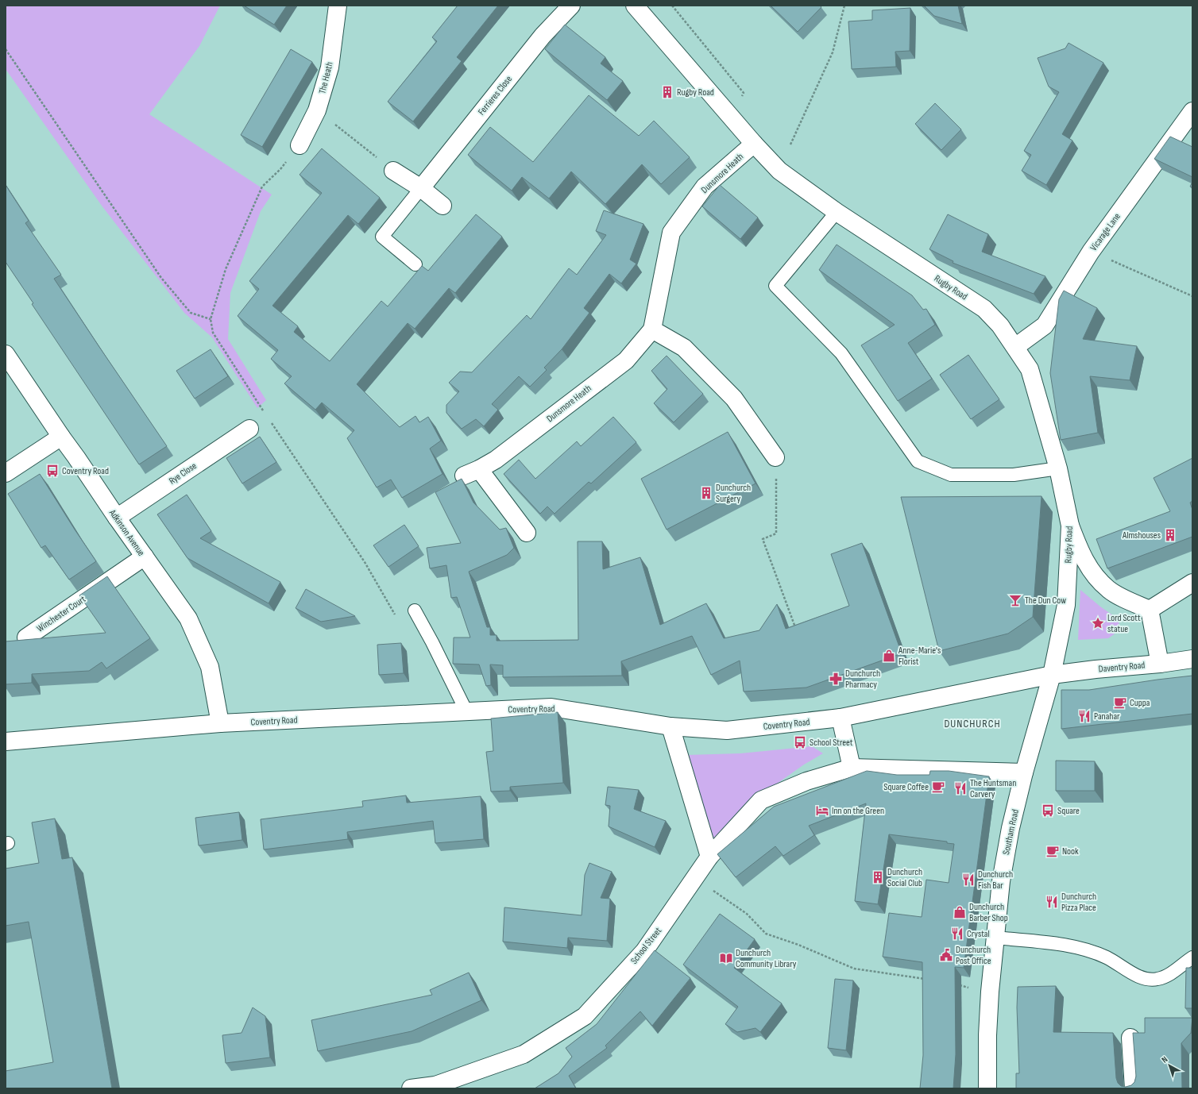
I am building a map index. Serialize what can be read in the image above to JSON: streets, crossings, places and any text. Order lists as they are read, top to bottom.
{
  "streets": {
    "street": [
      "The Heath",
      "Ferrieres Close",
      "Dunsmore Heath",
      "Vicarage Lane",
      "Rugby Road",
      "Rye Close",
      "Adkinson Avenue",
      "Winchester Court",
      "Daventry Road",
      "Coventry Road",
      "Southam Road",
      "School Street"
    ]
  },
  "crossings": [
    ["Dunsmore Heath", "Rugby Road"],
    ["Vicarage Lane", "Rugby Road"],
    ["Rugby Road", "Daventry Road"],
    ["Rugby Road", "Coventry Road"],
    ["Rugby Road", "Southam Road"],
    ["Rye Close", "Adkinson Avenue"],
    ["Adkinson Avenue", "Winchester Court"],
    ["Adkinson Avenue", "Coventry Road"],
    ["Daventry Road", "Coventry Road"],
    ["Daventry Road", "Southam Road"],
    ["Coventry Road", "Southam Road"],
    ["Southam Road", "School Street"]
  ],
  "districts": ["DUNCHURCH"],
  "places": {
    "building": [
      "Rugby Road",
      "Dunchurch Surgery",
      "Almshouses",
      "Dunchurch Social Club"
    ],
    "bus stop": ["Coventry Road", "School Street", "Square"],
    "bar": ["The Dun Cow"],
    "place": ["Lord Scott statue"],
    "shop": ["Anne-Marie's Florist", "Dunchurch Barber Shop"],
    "pharmacy": ["Dunchurch Pharmacy"],
    "cafe": ["Cuppa", "Square Coffee", "Nook"],
    "restaurant": [
      "Panahar",
      "The Huntsman Carvery",
      "Dunchurch Fish Bar",
      "Dunchurch Pizza Place",
      "Crystal"
    ],
    "hotel": ["Inn on the Green"],
    "public building": ["Dunchurch Post Office"],
    "library": ["Dunchurch Community Library"]
  },
  "north": "top left"
}
